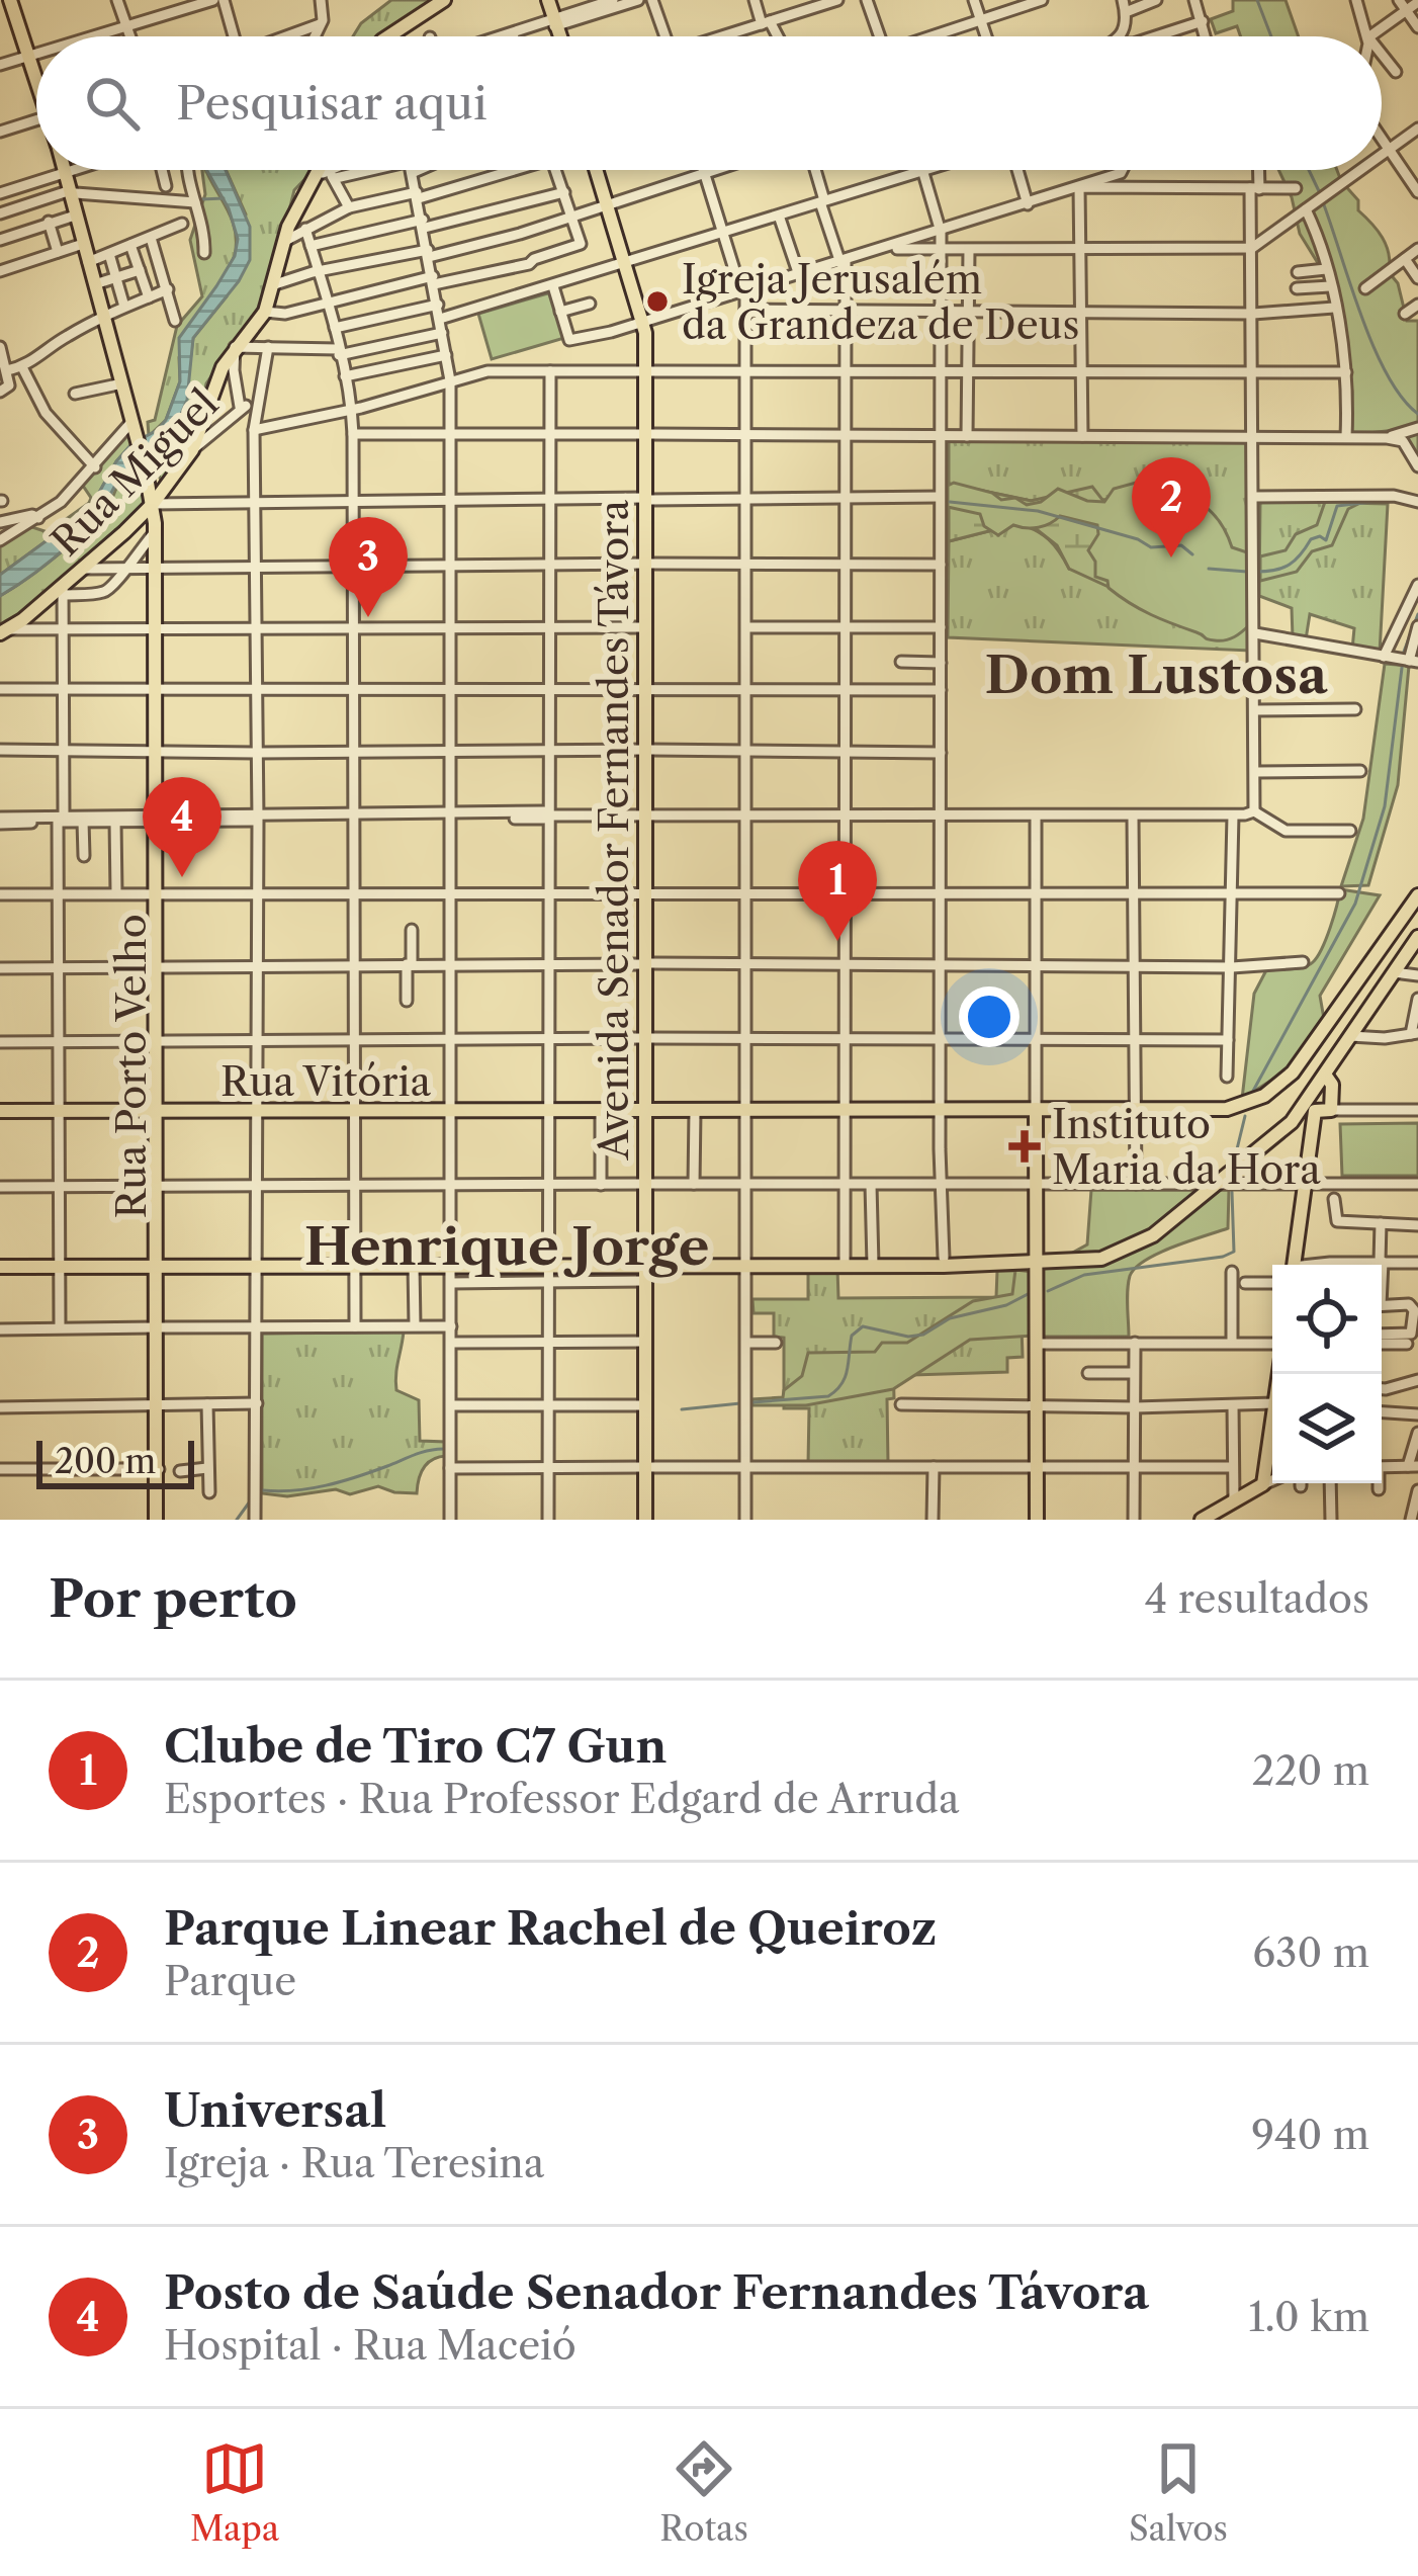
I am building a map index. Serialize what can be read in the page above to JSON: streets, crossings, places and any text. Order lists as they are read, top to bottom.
{
  "streets": {
    "main road": [
      "Rua Miguel",
      "Avenida Senador Fernandes Távora",
      "Rua Porto Velho",
      "Rua Vitória"
    ]
  },
  "crossings": [
    ["Rua Miguel", "Rua Porto Velho"],
    ["Avenida Senador Fernandes Távora", "Rua Vitória"],
    ["Rua Porto Velho", "Rua Vitória"]
  ],
  "districts": ["Dom Lustosa", "Henrique Jorge"],
  "places": {
    "other": ["Igreja Jerusalém da Grandeza de Deus"],
    "health": ["Instituto Maria da Hora"]
  },
  "scale_bar": "200 m",
  "page": {
    "search": "Pesquisar aqui",
    "pins": [
      "2",
      "3",
      "4",
      "1"
    ],
    "scale": "200 m",
    "heading": ["Por perto", "4 resultados"],
    "list": [
      {
        "mark": "1",
        "name": "Clube de Tiro C7 Gun",
        "note": "Esportes · Rua Professor Edgard de Arruda",
        "value": "220 m"
      },
      {
        "mark": "2",
        "name": "Parque Linear Rachel de Queiroz",
        "note": "Parque",
        "value": "630 m"
      },
      {
        "mark": "3",
        "name": "Universal",
        "note": "Igreja · Rua Teresina",
        "value": "940 m"
      },
      {
        "mark": "4",
        "name": "Posto de Saúde Senador Fernandes Távora",
        "note": "Hospital · Rua Maceió",
        "value": "1.0 km"
      }
    ],
    "nav": ["Mapa", "Rotas", "Salvos"]
  }
}
